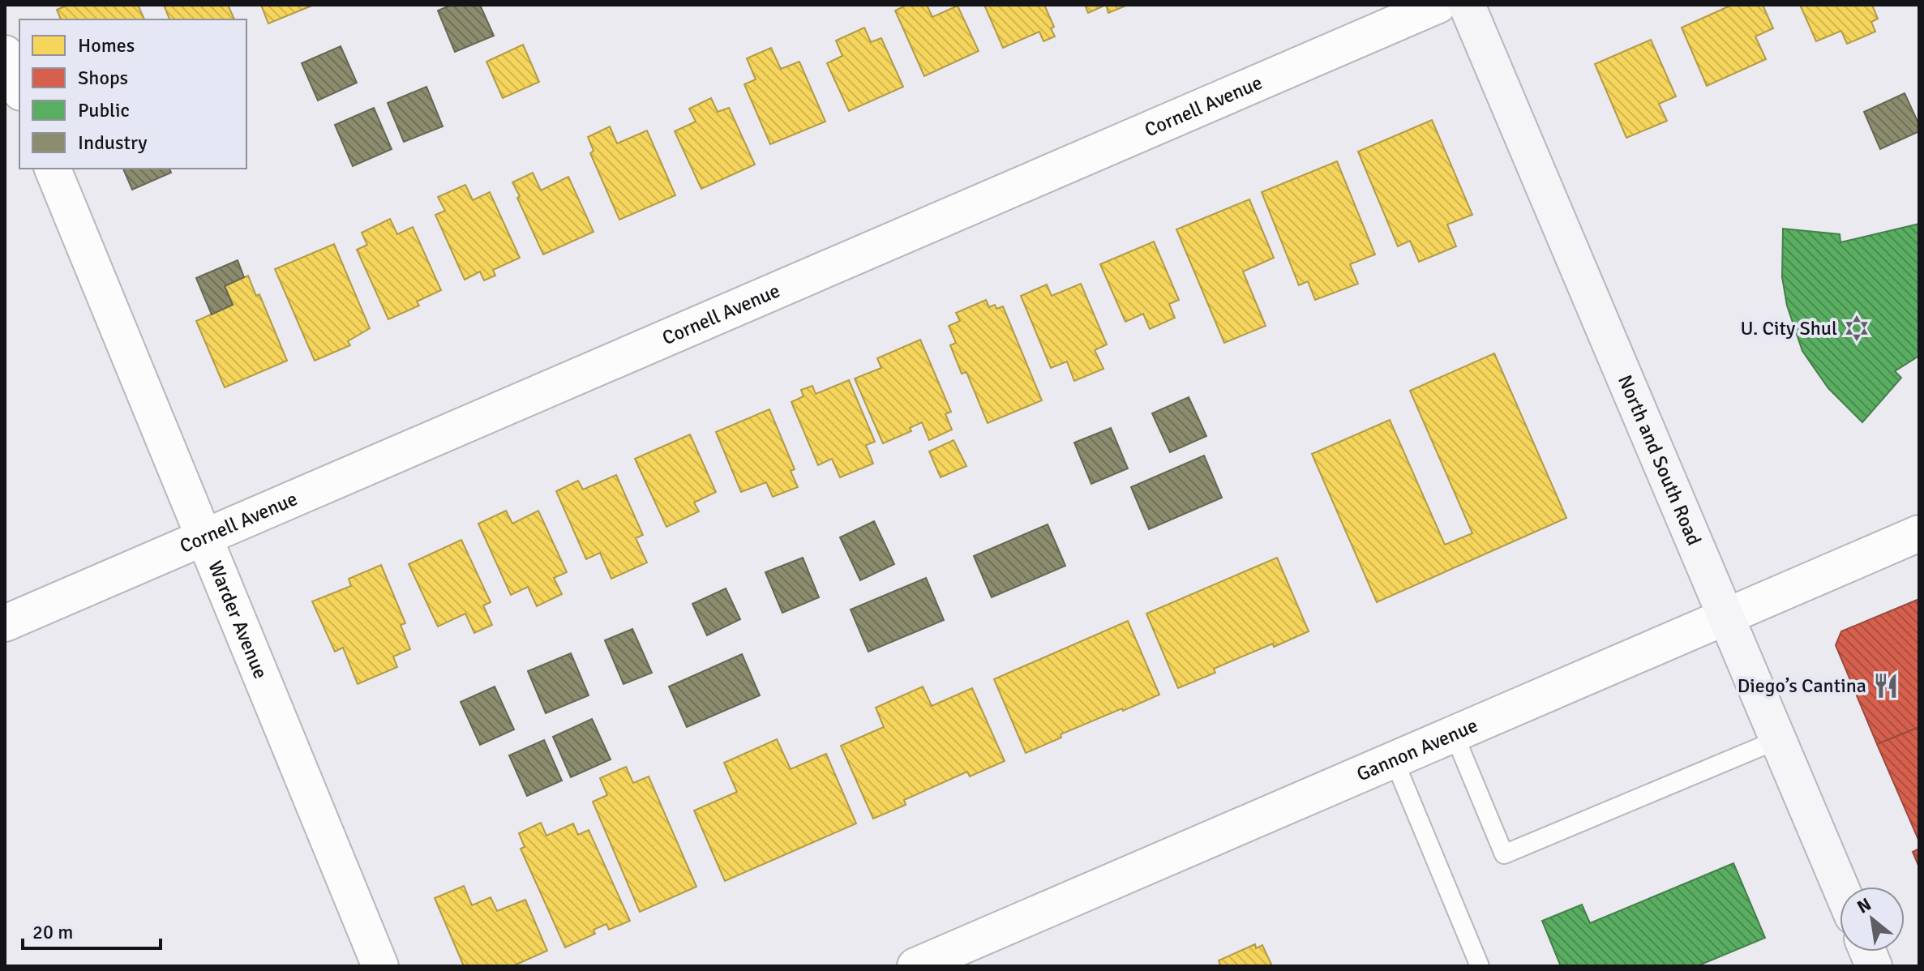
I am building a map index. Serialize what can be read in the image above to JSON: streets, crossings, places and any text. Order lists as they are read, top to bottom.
{
  "streets": {
    "street": [
      "Cornell Avenue",
      "North and South Road",
      "Warder Avenue",
      "Gannon Avenue"
    ]
  },
  "crossings": [
    ["Cornell Avenue", "Warder Avenue"],
    ["North and South Road", "Gannon Avenue"]
  ],
  "places": {
    "synagogue": ["U. City Shul"],
    "restaurant": ["Diego’s Cantina"]
  },
  "legend": [
    "Homes",
    "Shops",
    "Public",
    "Industry"
  ],
  "scale_bar": "20 m",
  "north": "top left"
}
